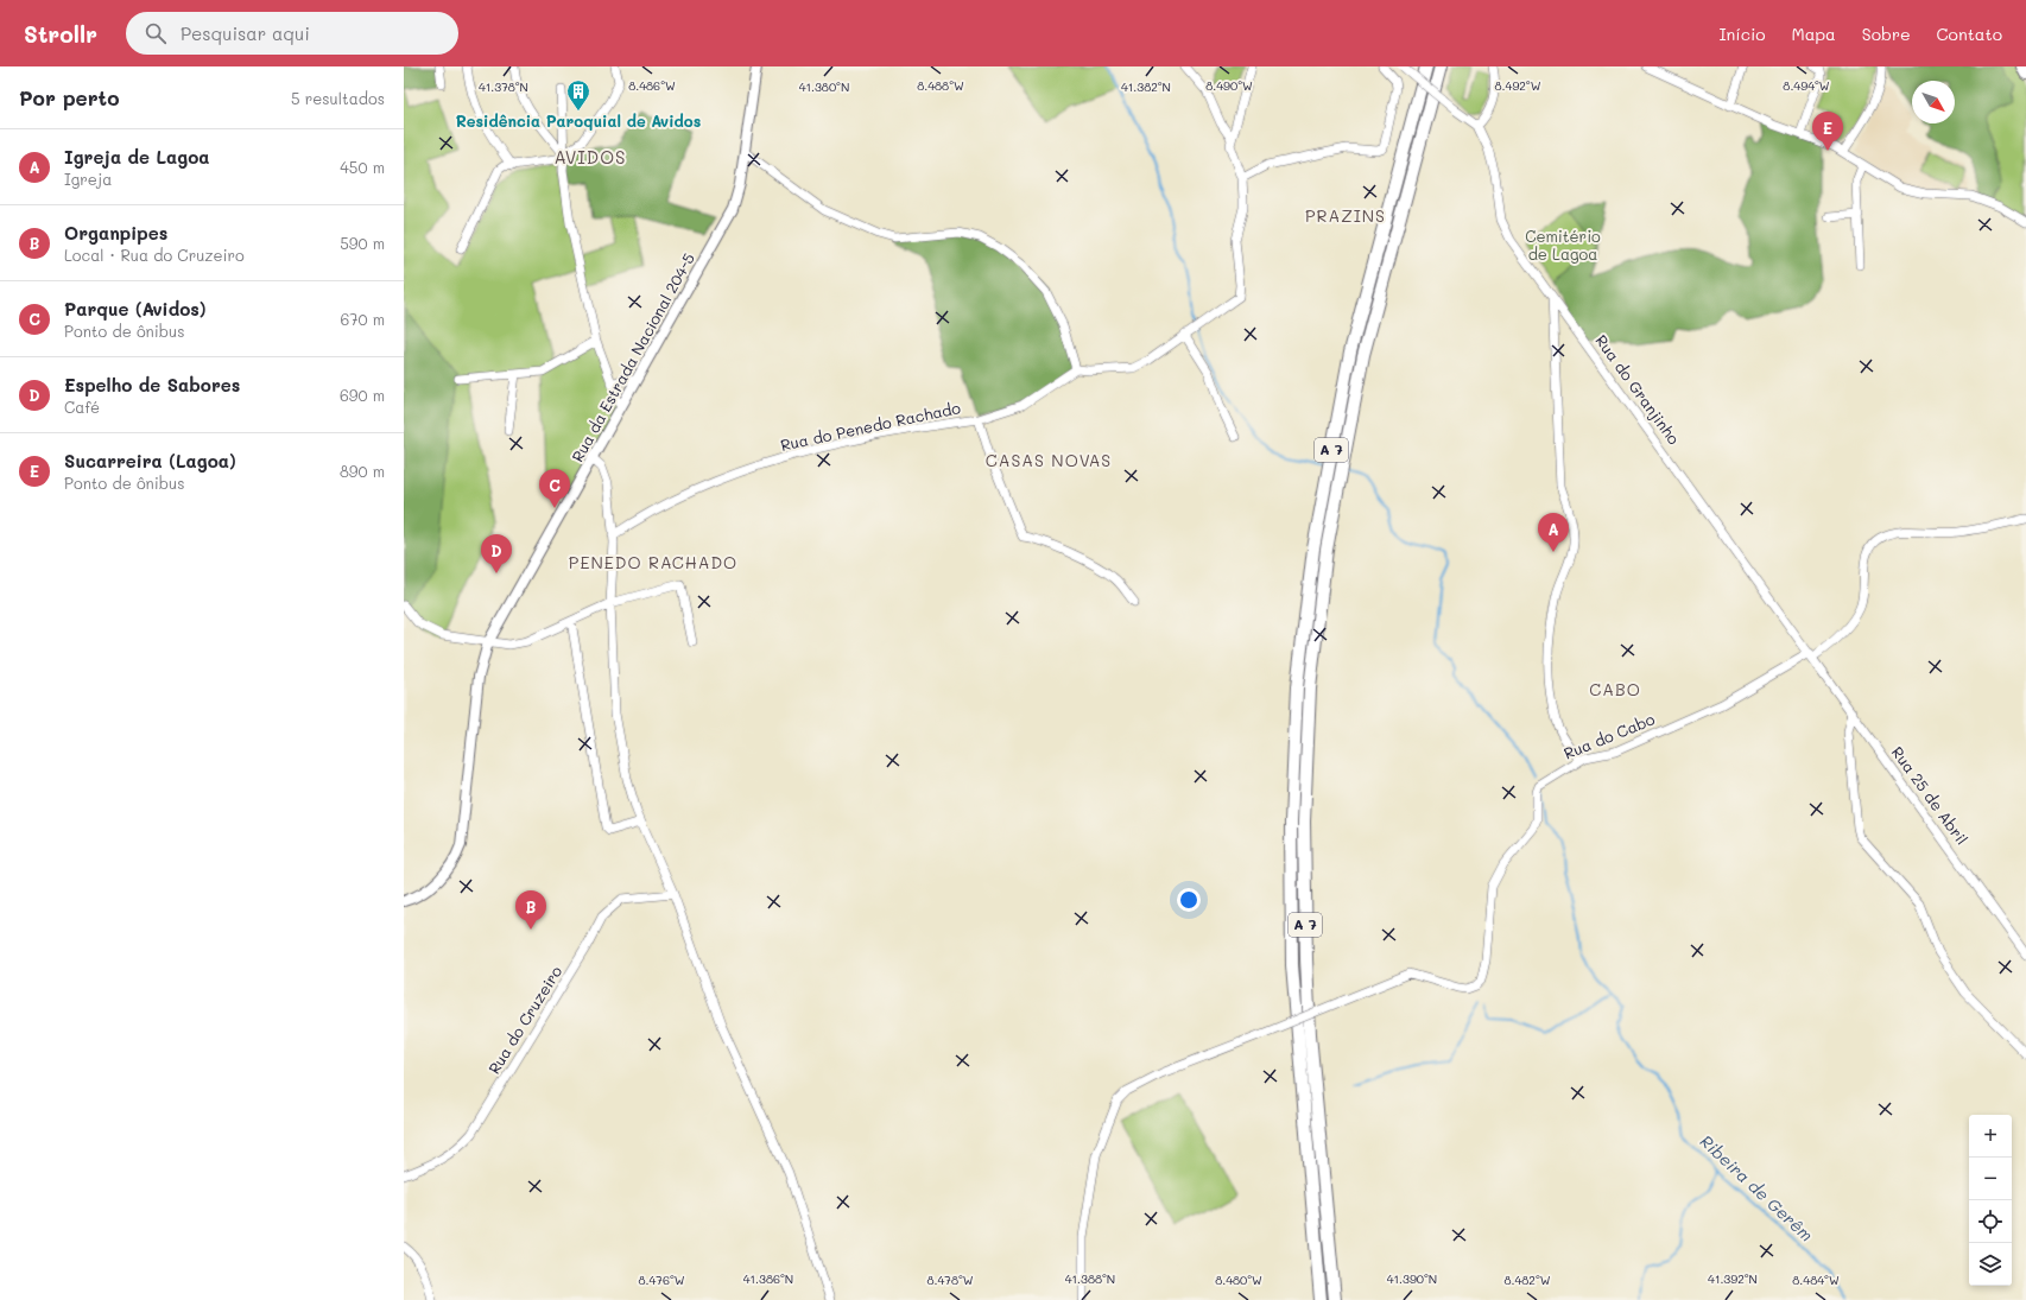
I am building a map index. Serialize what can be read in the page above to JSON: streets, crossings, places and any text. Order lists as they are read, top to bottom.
{
  "streets": {
    "highway": ["A 7"],
    "main road": ["Rua da Estrada Nacional 204-5"],
    "street": [
      "Rua do Granjinho",
      "Rua do Penedo Rachado",
      "Rua do Cabo",
      "Rua 25 de Abril",
      "Rua do Cruzeiro"
    ]
  },
  "crossings": [
    ["Rua do Granjinho", "Rua do Cabo"],
    ["Rua do Granjinho", "Rua 25 de Abril"],
    ["Rua do Cabo", "Rua 25 de Abril"]
  ],
  "districts": [
    "AVIDOS",
    "PRAZINS",
    "CASAS NOVAS",
    "PENEDO RACHADO",
    "CABO"
  ],
  "water": ["Ribeira de Gerêm"],
  "parks": ["Cemitério de Lagoa"],
  "places": {
    "building": ["Residência Paroquial de Avidos"]
  },
  "north": "bottom right",
  "page": {
    "header": "Strollr",
    "search": "Pesquisar aqui",
    "nav": [
      "Início",
      "Mapa",
      "Sobre",
      "Contato"
    ],
    "heading": ["Por perto", "5 resultados"],
    "pins": [
      "E",
      "C",
      "A",
      "D",
      "B"
    ],
    "list": [
      {
        "mark": "A",
        "name": "Igreja de Lagoa",
        "note": "Igreja",
        "value": "450 m"
      },
      {
        "mark": "B",
        "name": "Organpipes",
        "note": "Local · Rua do Cruzeiro",
        "value": "590 m"
      },
      {
        "mark": "C",
        "name": "Parque (Avidos)",
        "note": "Ponto de ônibus",
        "value": "670 m"
      },
      {
        "mark": "D",
        "name": "Espelho de Sabores",
        "note": "Café",
        "value": "690 m"
      },
      {
        "mark": "E",
        "name": "Sucarreira (Lagoa)",
        "note": "Ponto de ônibus",
        "value": "890 m"
      }
    ],
    "map_buttons": ["+", "−"]
  },
  "coordinates": [
    "8.486°W",
    "8.488°W",
    "8.490°W",
    "8.492°W",
    "8.494°W",
    "41.378°N",
    "41.380°N",
    "41.382°N",
    "41.386°N",
    "41.388°N",
    "41.390°N",
    "41.392°N",
    "8.476°W",
    "8.478°W",
    "8.480°W",
    "8.482°W",
    "8.484°W"
  ]
}
